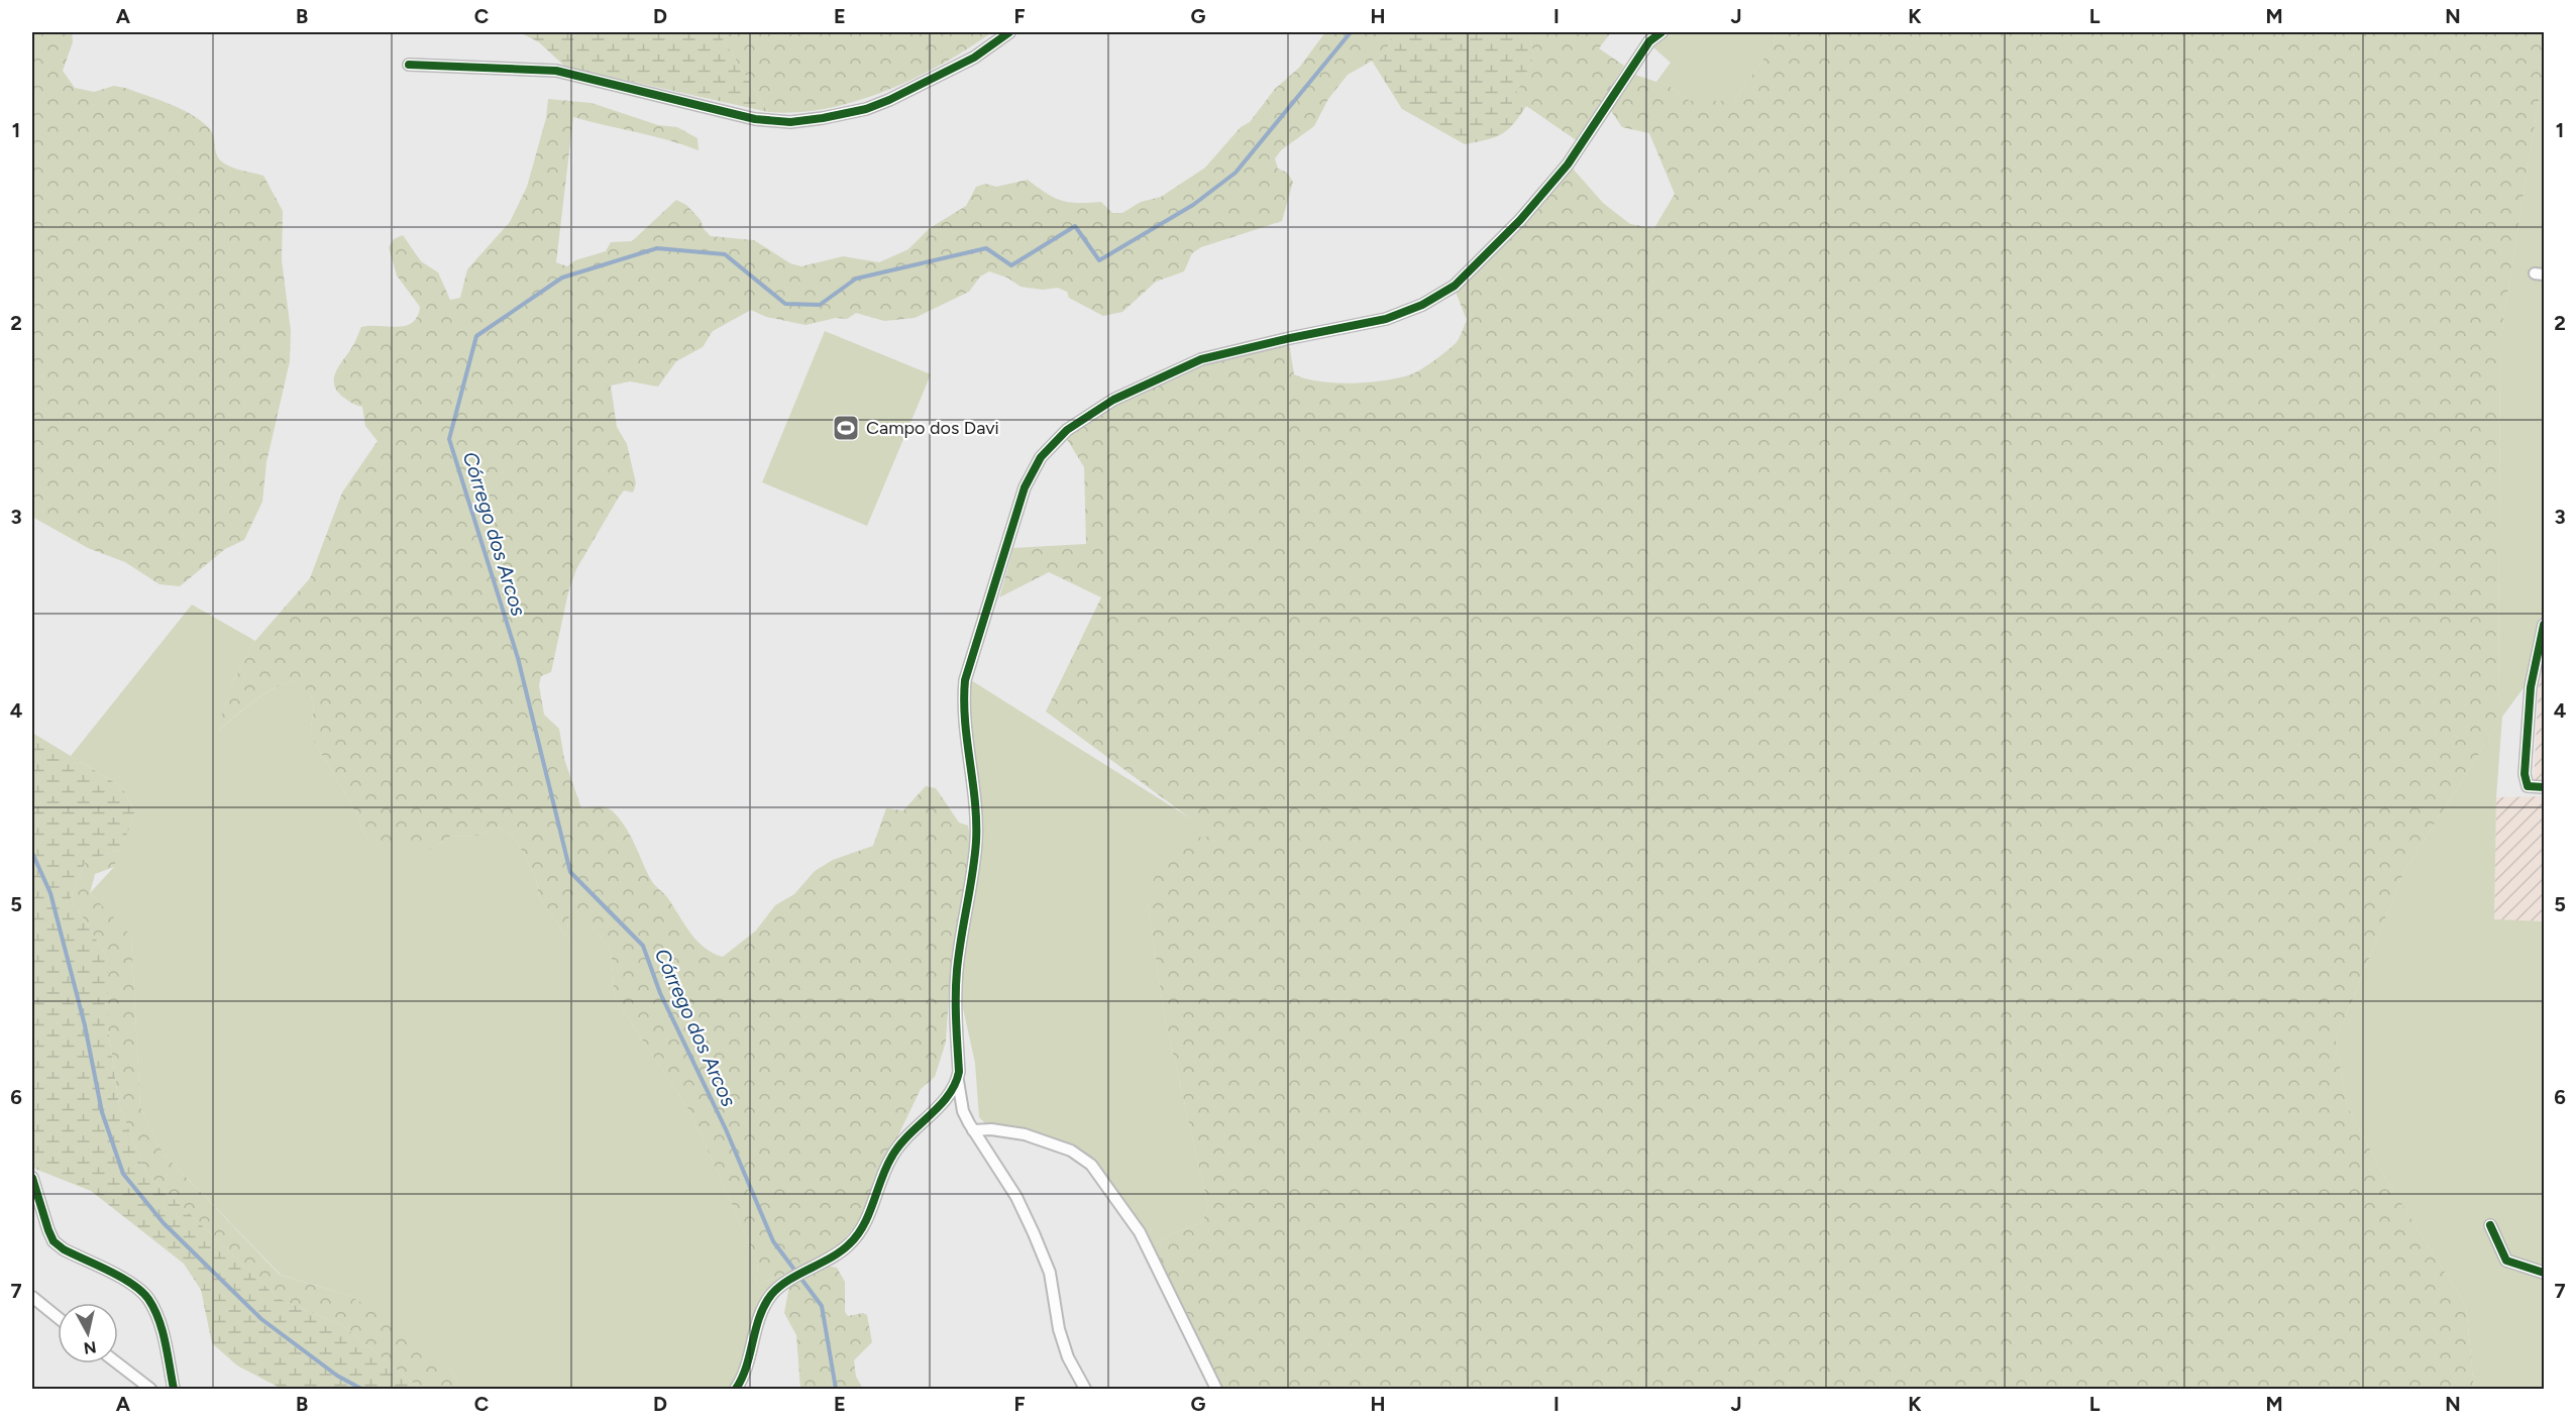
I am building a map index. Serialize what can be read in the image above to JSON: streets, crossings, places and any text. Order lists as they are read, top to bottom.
{
  "water": ["Córrego dos Arcos"],
  "places": {
    "sports": ["Campo dos Davi"]
  },
  "north": "bottom",
  "grid": {
    "columns": [
      "A",
      "B",
      "C",
      "D",
      "E",
      "F",
      "G",
      "H",
      "I",
      "J",
      "K",
      "L",
      "M",
      "N"
    ],
    "rows": [
      "1",
      "2",
      "3",
      "4",
      "5",
      "6",
      "7"
    ]
  }
}
